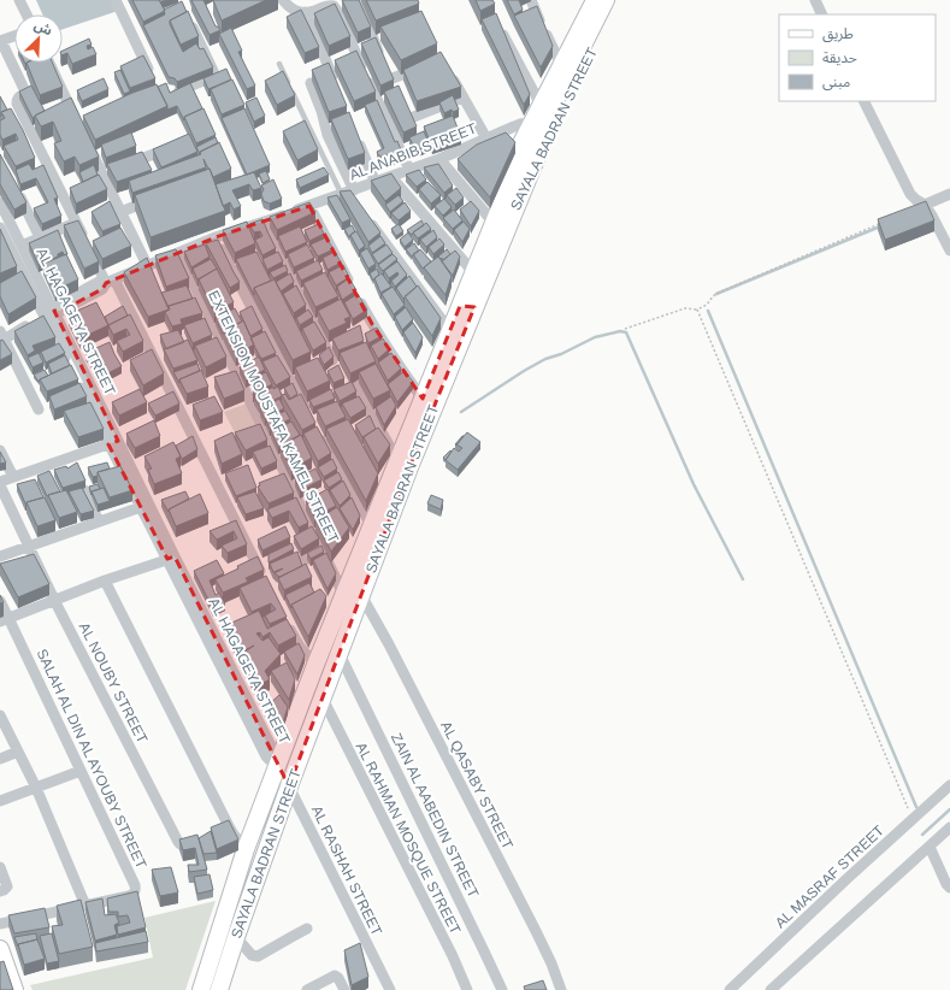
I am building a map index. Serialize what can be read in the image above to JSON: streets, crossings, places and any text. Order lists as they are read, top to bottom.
{
  "streets": {
    "main road": ["SAYALA BADRAN STREET"],
    "street": [
      "AL ANABIB STREET",
      "AL HAGAGEYA STREET",
      "EXTENSION MOUSTAFA KAMEL STREET",
      "AL NOUBY STREET",
      "SALAH AL DIN AL AYOUBY STREET",
      "AL QASABY STREET",
      "ZAIN AL AABEDIN STREET",
      "AL RAHMAN MOSQUE STREET",
      "AL RASHAH STREET",
      "AL MASRAF STREET"
    ]
  },
  "crossings": [
    ["SAYALA BADRAN STREET", "AL ANABIB STREET"],
    ["SAYALA BADRAN STREET", "AL HAGAGEYA STREET"],
    ["SAYALA BADRAN STREET", "EXTENSION MOUSTAFA KAMEL STREET"],
    ["SAYALA BADRAN STREET", "AL QASABY STREET"],
    ["SAYALA BADRAN STREET", "ZAIN AL AABEDIN STREET"],
    ["SAYALA BADRAN STREET", "AL RAHMAN MOSQUE STREET"],
    ["SAYALA BADRAN STREET", "AL RASHAH STREET"],
    ["AL ANABIB STREET", "AL HAGAGEYA STREET"],
    ["AL ANABIB STREET", "EXTENSION MOUSTAFA KAMEL STREET"],
    ["AL HAGAGEYA STREET", "AL RASHAH STREET"]
  ],
  "legend": ["طريق", "حديقة", "مبنى"],
  "north": "top right"
}
